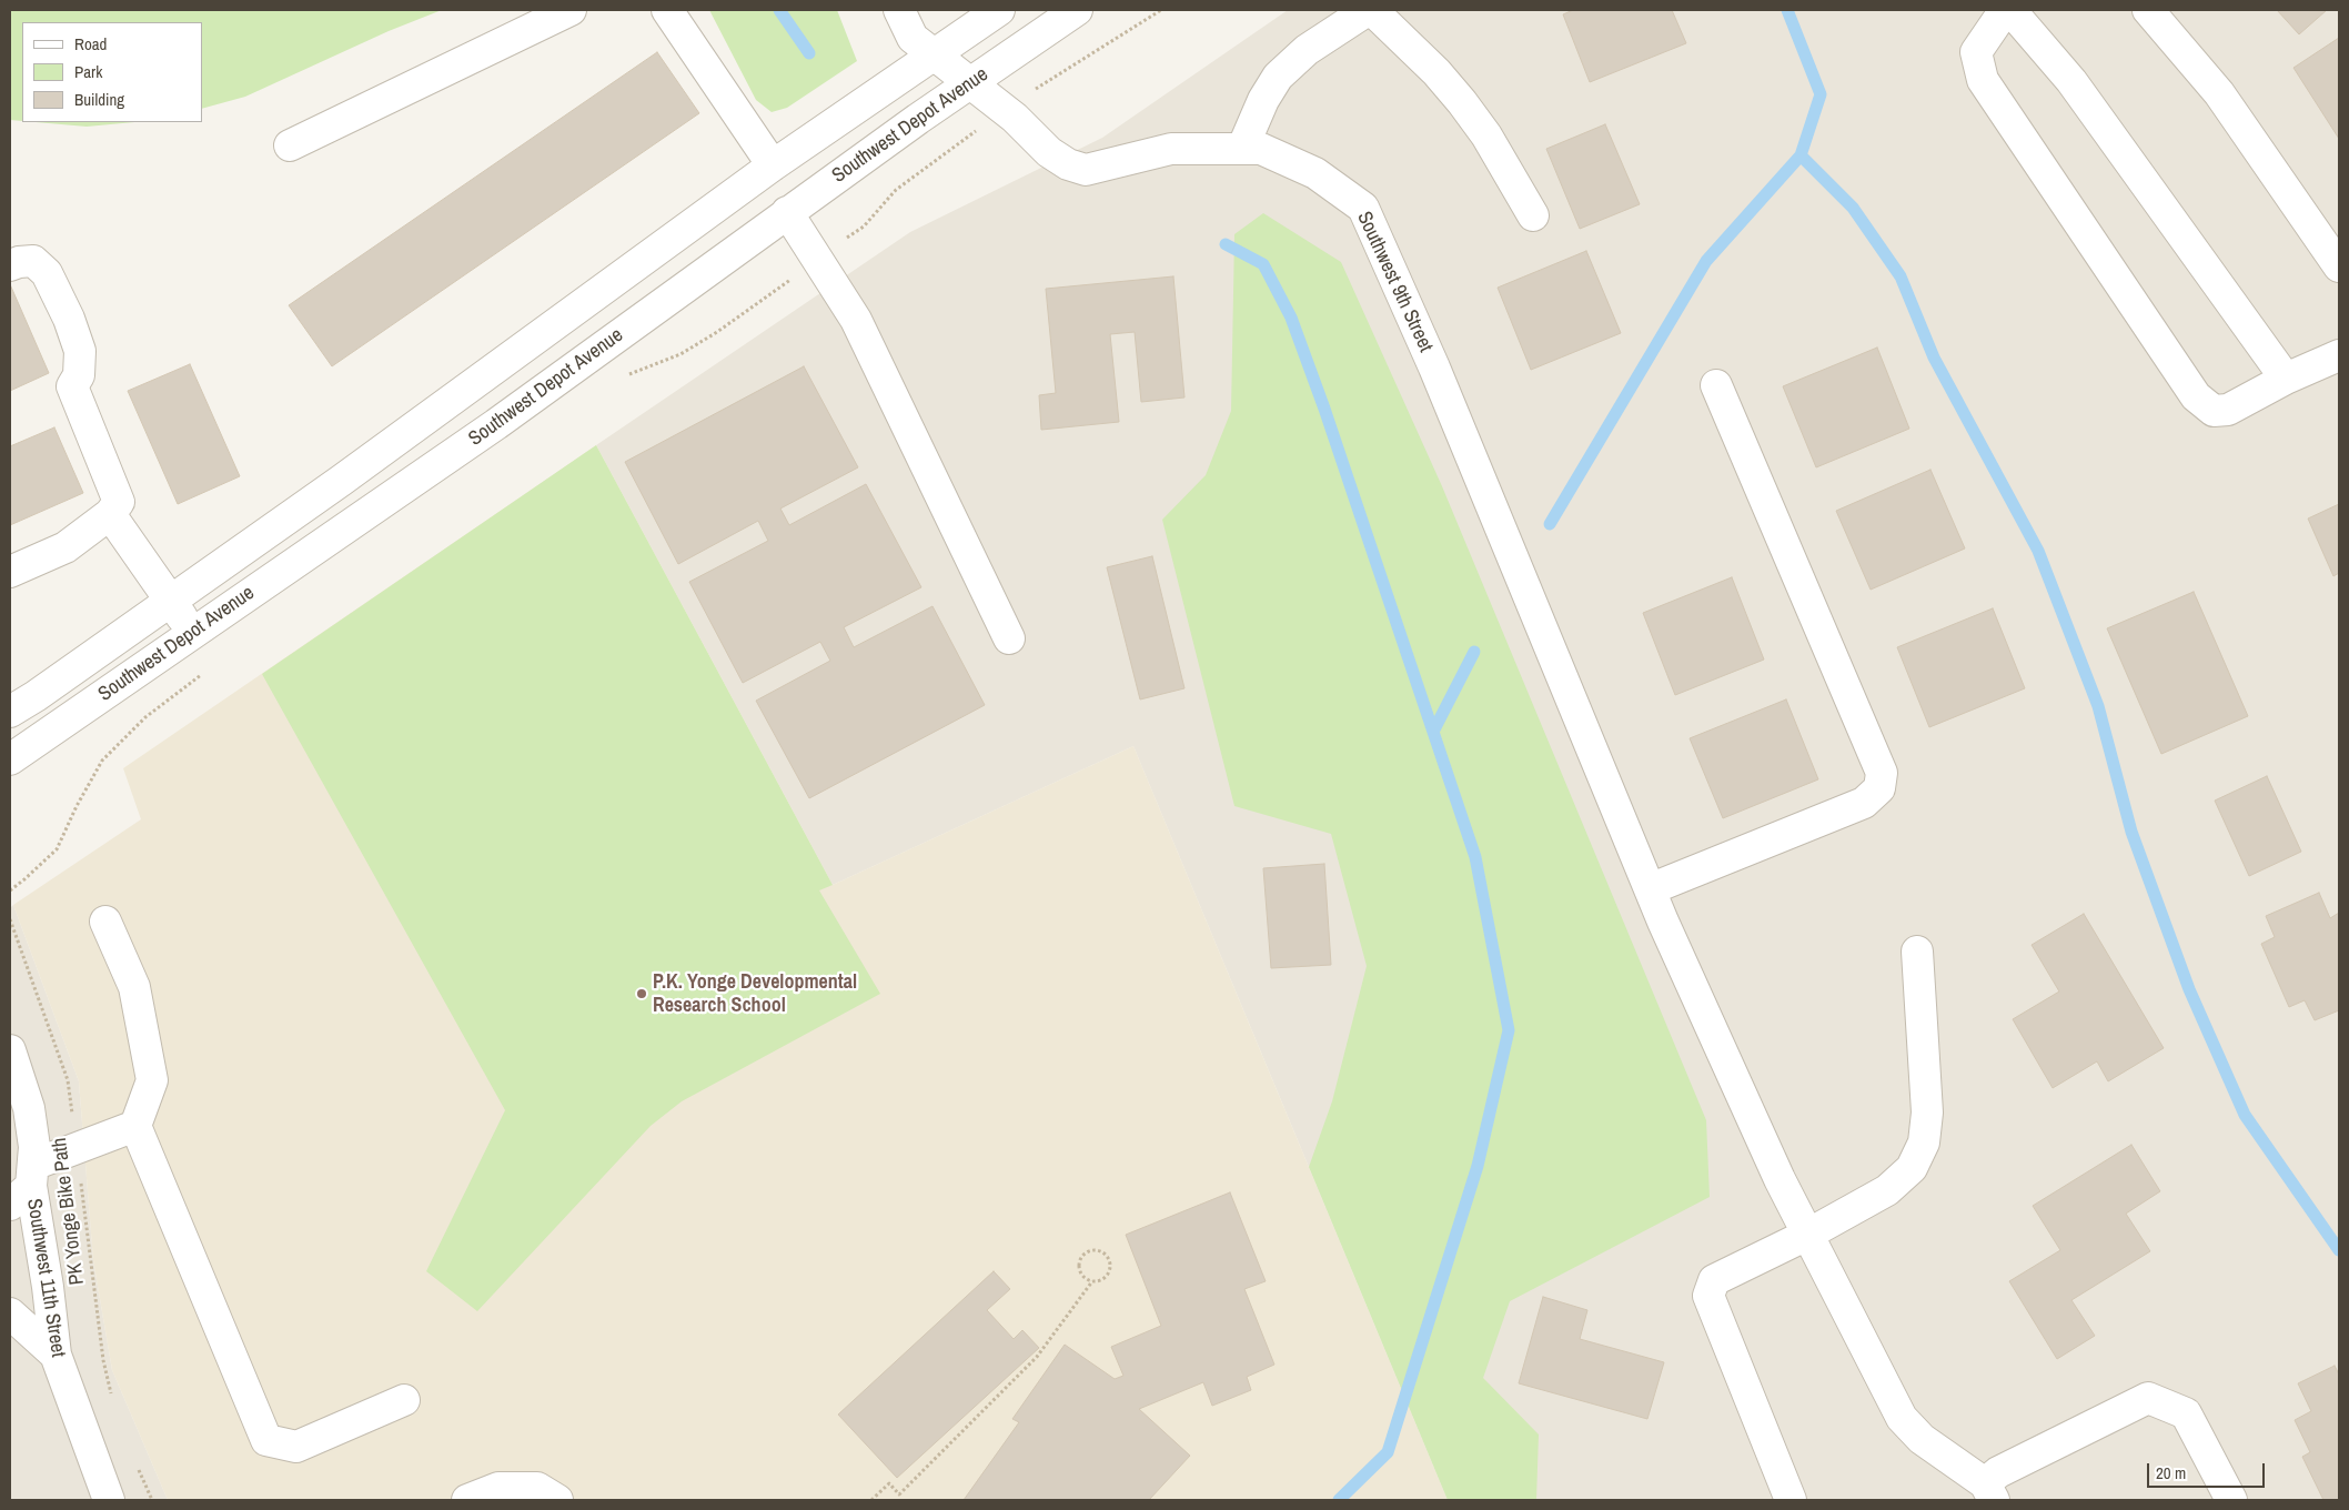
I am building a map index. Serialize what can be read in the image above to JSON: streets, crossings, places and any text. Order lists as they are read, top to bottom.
{
  "streets": {
    "street": ["Southwest Depot Avenue", "Southwest 9th Street", "Southwest 11th Street"],
    "path": ["PK Yonge Bike Path"]
  },
  "crossings": [
    ["Southwest Depot Avenue", "Southwest 9th Street"]
  ],
  "places": ["P.K. Yonge Developmental Research School"],
  "legend": ["Road", "Park", "Building"],
  "scale_bar": "20 m"
}
